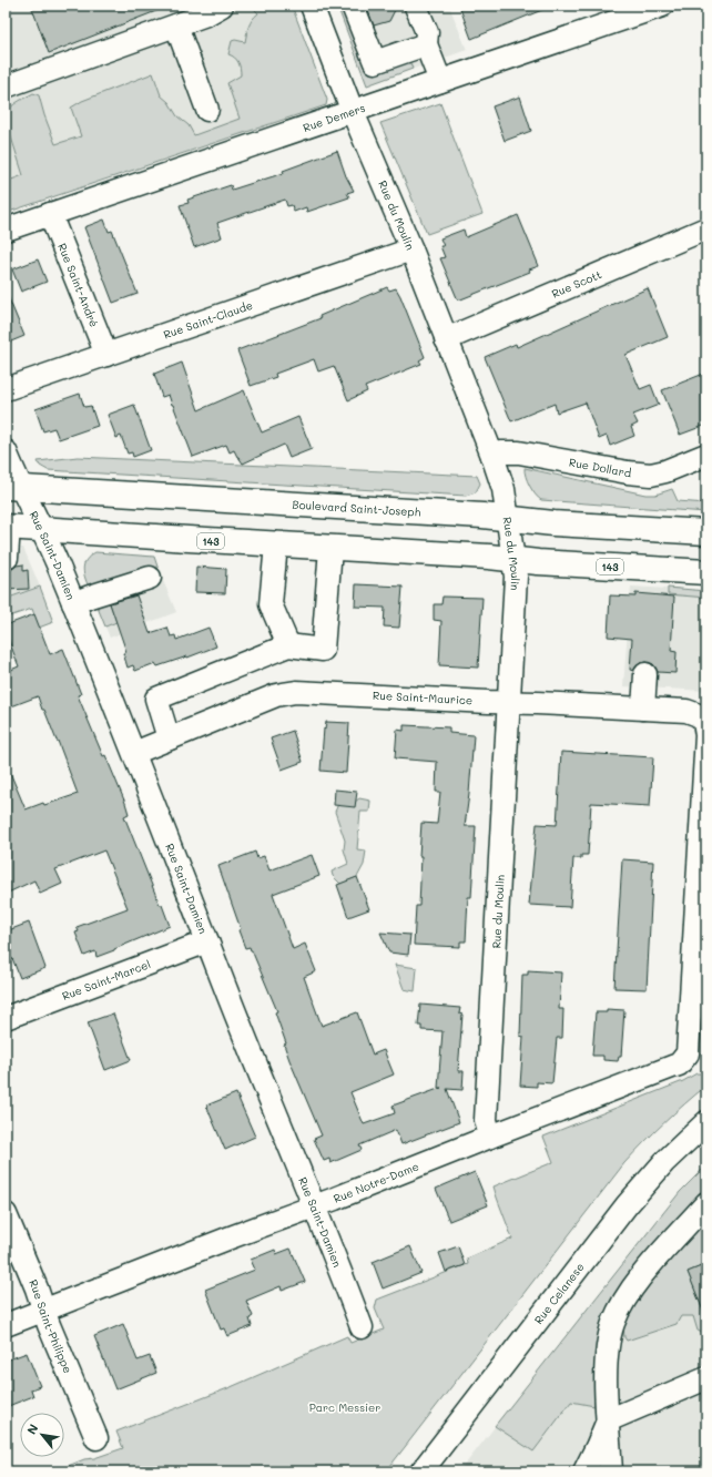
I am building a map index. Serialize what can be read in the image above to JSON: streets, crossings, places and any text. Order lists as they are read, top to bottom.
{
  "streets": {
    "main road": ["Boulevard Saint-Joseph", "143"],
    "street": [
      "Rue Demers",
      "Rue du Moulin",
      "Rue Scott",
      "Rue Saint-André",
      "Rue Saint-Claude",
      "Rue Dollard",
      "Rue Saint-Damien",
      "Rue Saint-Maurice",
      "Rue Saint-Marcel",
      "Rue Notre-Dame",
      "Rue Celanese",
      "Rue Saint-Philippe"
    ]
  },
  "crossings": [
    ["Rue Demers", "Rue du Moulin"],
    ["Rue Demers", "Rue Saint-André"],
    ["Rue du Moulin", "Rue Scott"],
    ["Rue du Moulin", "Rue Saint-Claude"],
    ["Rue du Moulin", "Rue Dollard"],
    ["Rue du Moulin", "Boulevard Saint-Joseph"],
    ["Rue du Moulin", "143"],
    ["Rue du Moulin", "Rue Saint-Maurice"],
    ["Rue du Moulin", "Rue Notre-Dame"],
    ["Rue Saint-André", "Rue Saint-Claude"],
    ["Boulevard Saint-Joseph", "Rue Saint-Damien"],
    ["143", "Rue Saint-Damien"],
    ["Rue Saint-Damien", "Rue Saint-Maurice"],
    ["Rue Saint-Damien", "Rue Saint-Marcel"],
    ["Rue Saint-Damien", "Rue Notre-Dame"],
    ["Rue Saint-Maurice", "Rue Notre-Dame"],
    ["Rue Notre-Dame", "Rue Saint-Philippe"]
  ],
  "parks": ["Parc Messier"],
  "north": "top left"
}
